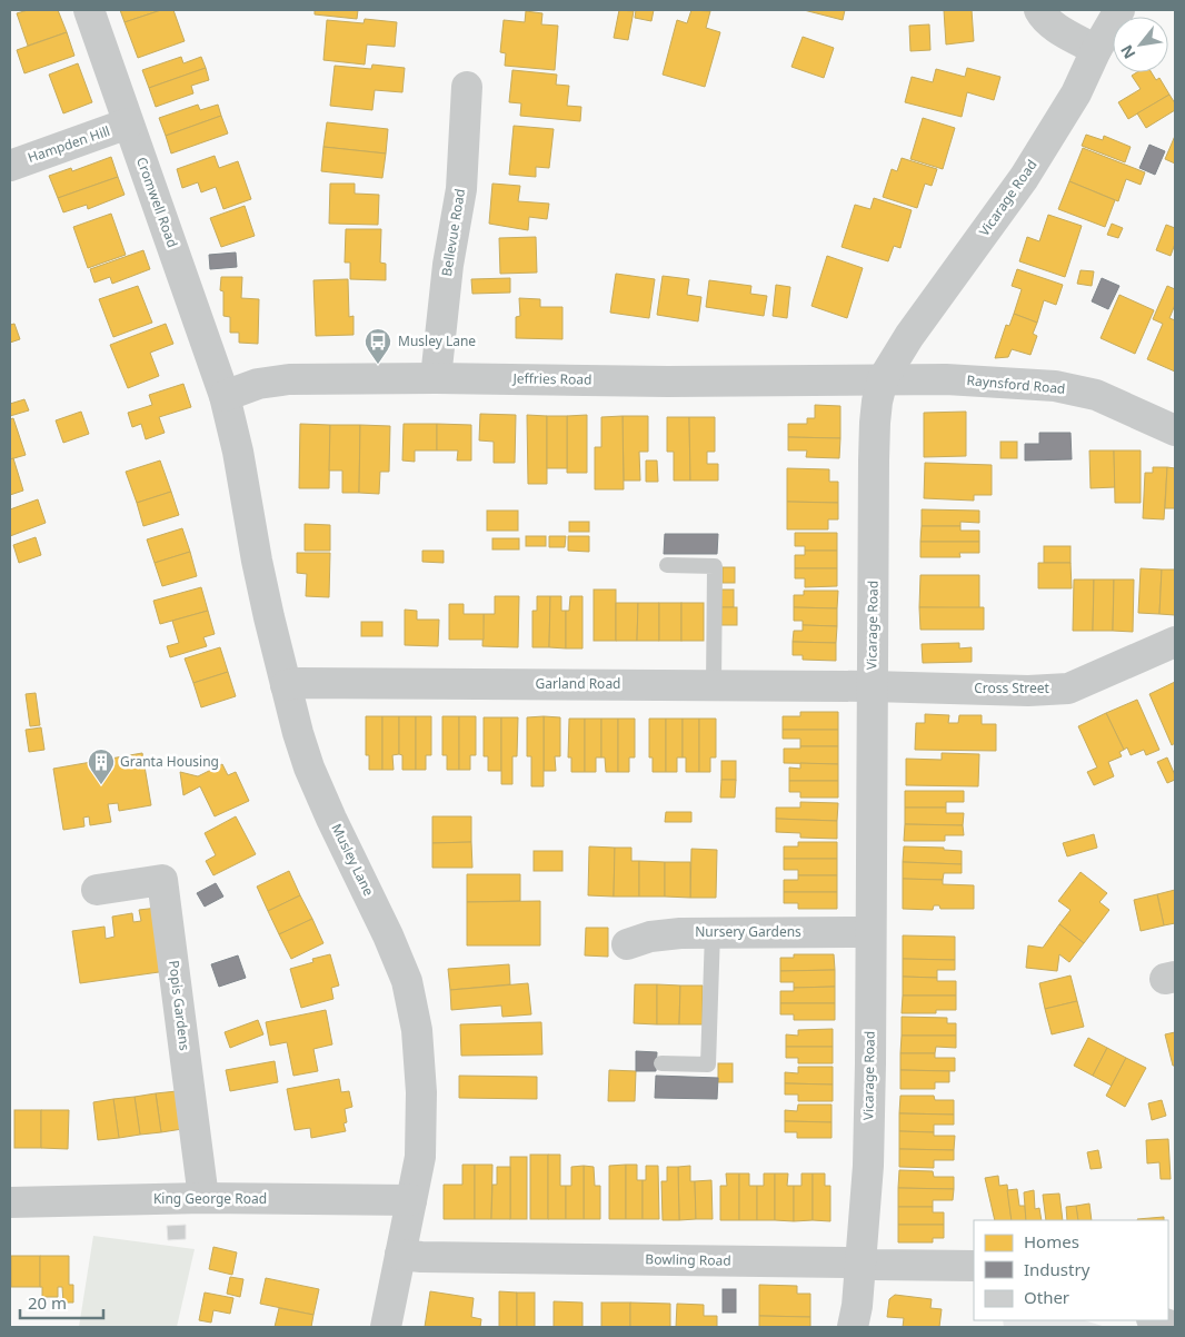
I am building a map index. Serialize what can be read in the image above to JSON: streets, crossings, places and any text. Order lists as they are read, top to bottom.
{
  "streets": {
    "street": [
      "Hampden Hill",
      "Vicarage Road",
      "Cromwell Road",
      "Bellevue Road",
      "Jeffries Road",
      "Raynsford Road",
      "Garland Road",
      "Cross Street",
      "Musley Lane",
      "Nursery Gardens",
      "Popis Gardens",
      "King George Road",
      "Bowling Road"
    ]
  },
  "crossings": [
    ["Hampden Hill", "Cromwell Road"],
    ["Vicarage Road", "Jeffries Road"],
    ["Vicarage Road", "Raynsford Road"],
    ["Vicarage Road", "Garland Road"],
    ["Vicarage Road", "Cross Street"],
    ["Vicarage Road", "Nursery Gardens"],
    ["Vicarage Road", "Bowling Road"],
    ["Cromwell Road", "Jeffries Road"],
    ["Cromwell Road", "Musley Lane"],
    ["Bellevue Road", "Jeffries Road"],
    ["Jeffries Road", "Raynsford Road"],
    ["Jeffries Road", "Musley Lane"],
    ["Garland Road", "Cross Street"],
    ["Garland Road", "Musley Lane"],
    ["Musley Lane", "King George Road"],
    ["Musley Lane", "Bowling Road"],
    ["Popis Gardens", "King George Road"]
  ],
  "places": {
    "bus stop": ["Musley Lane"],
    "building": ["Granta Housing"]
  },
  "legend": ["Homes", "Industry", "Other"],
  "scale_bar": "20 m",
  "north": "bottom left"
}
